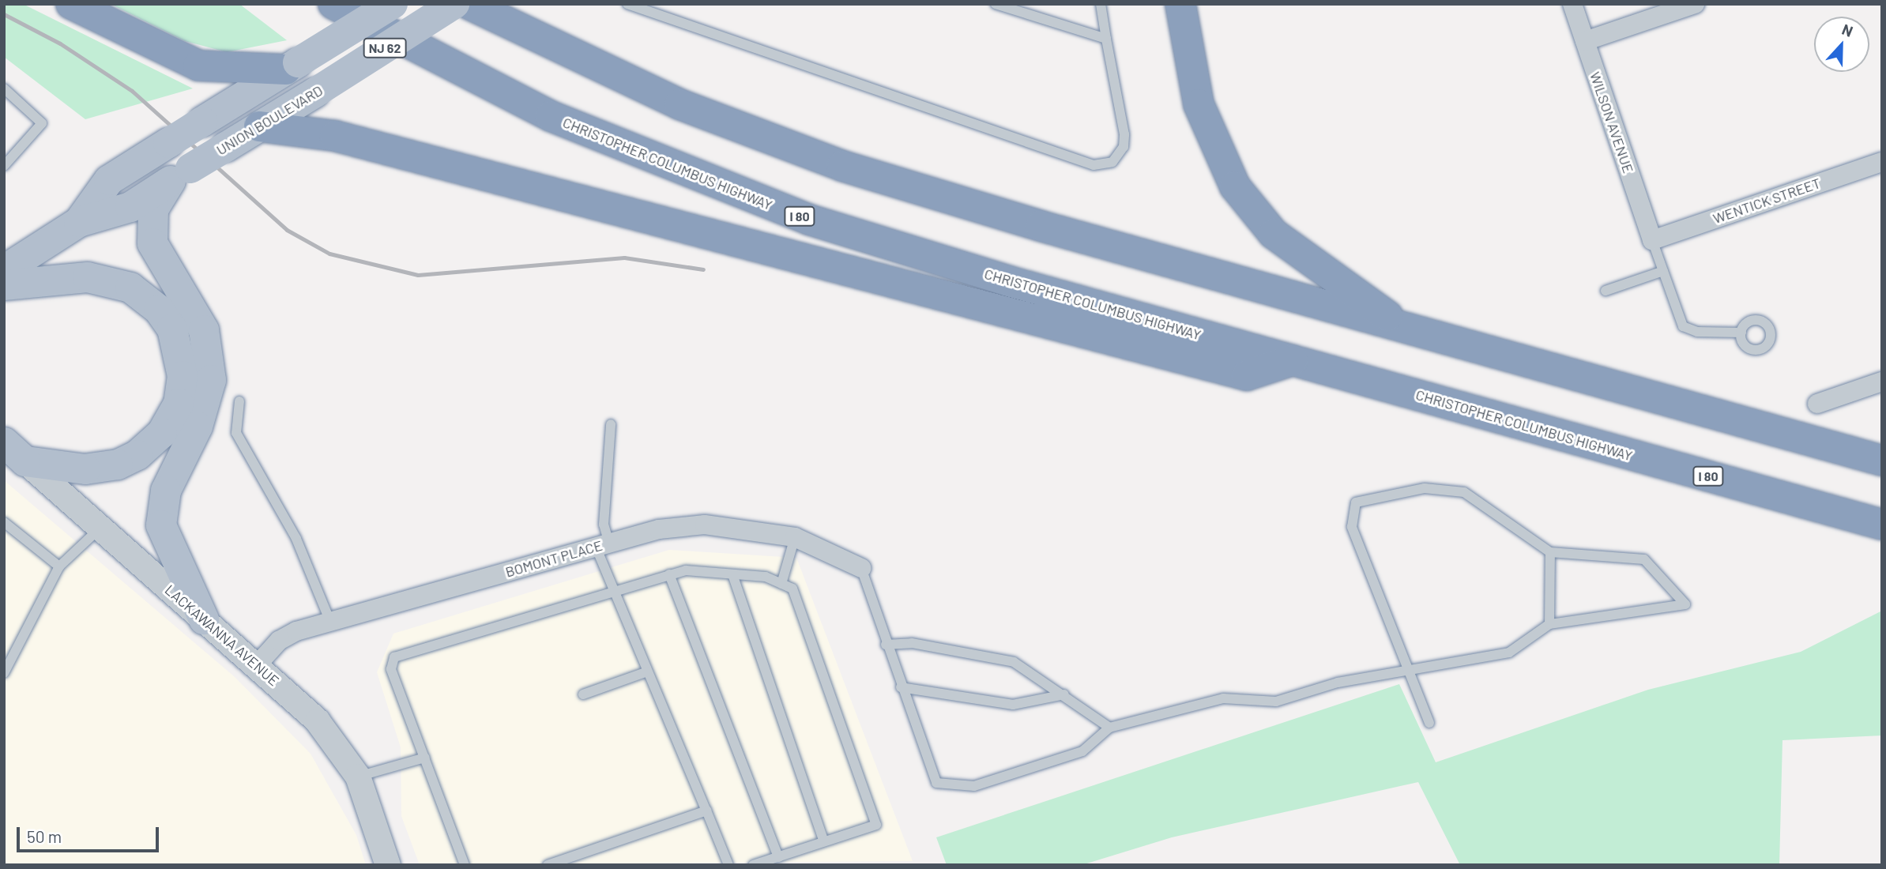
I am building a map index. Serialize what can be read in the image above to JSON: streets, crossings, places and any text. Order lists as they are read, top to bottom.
{
  "streets": {
    "highway": ["CHRISTOPHER COLUMBUS HIGHWAY", "I 80"],
    "main road": ["NJ 62", "UNION BOULEVARD"],
    "street": [
      "WILSON AVENUE",
      "WENTICK STREET",
      "BOMONT PLACE",
      "LACKAWANNA AVENUE"
    ]
  },
  "crossings": [
    ["WILSON AVENUE", "WENTICK STREET"],
    ["BOMONT PLACE", "LACKAWANNA AVENUE"]
  ],
  "scale_bar": "50 m",
  "north": "top"
}
